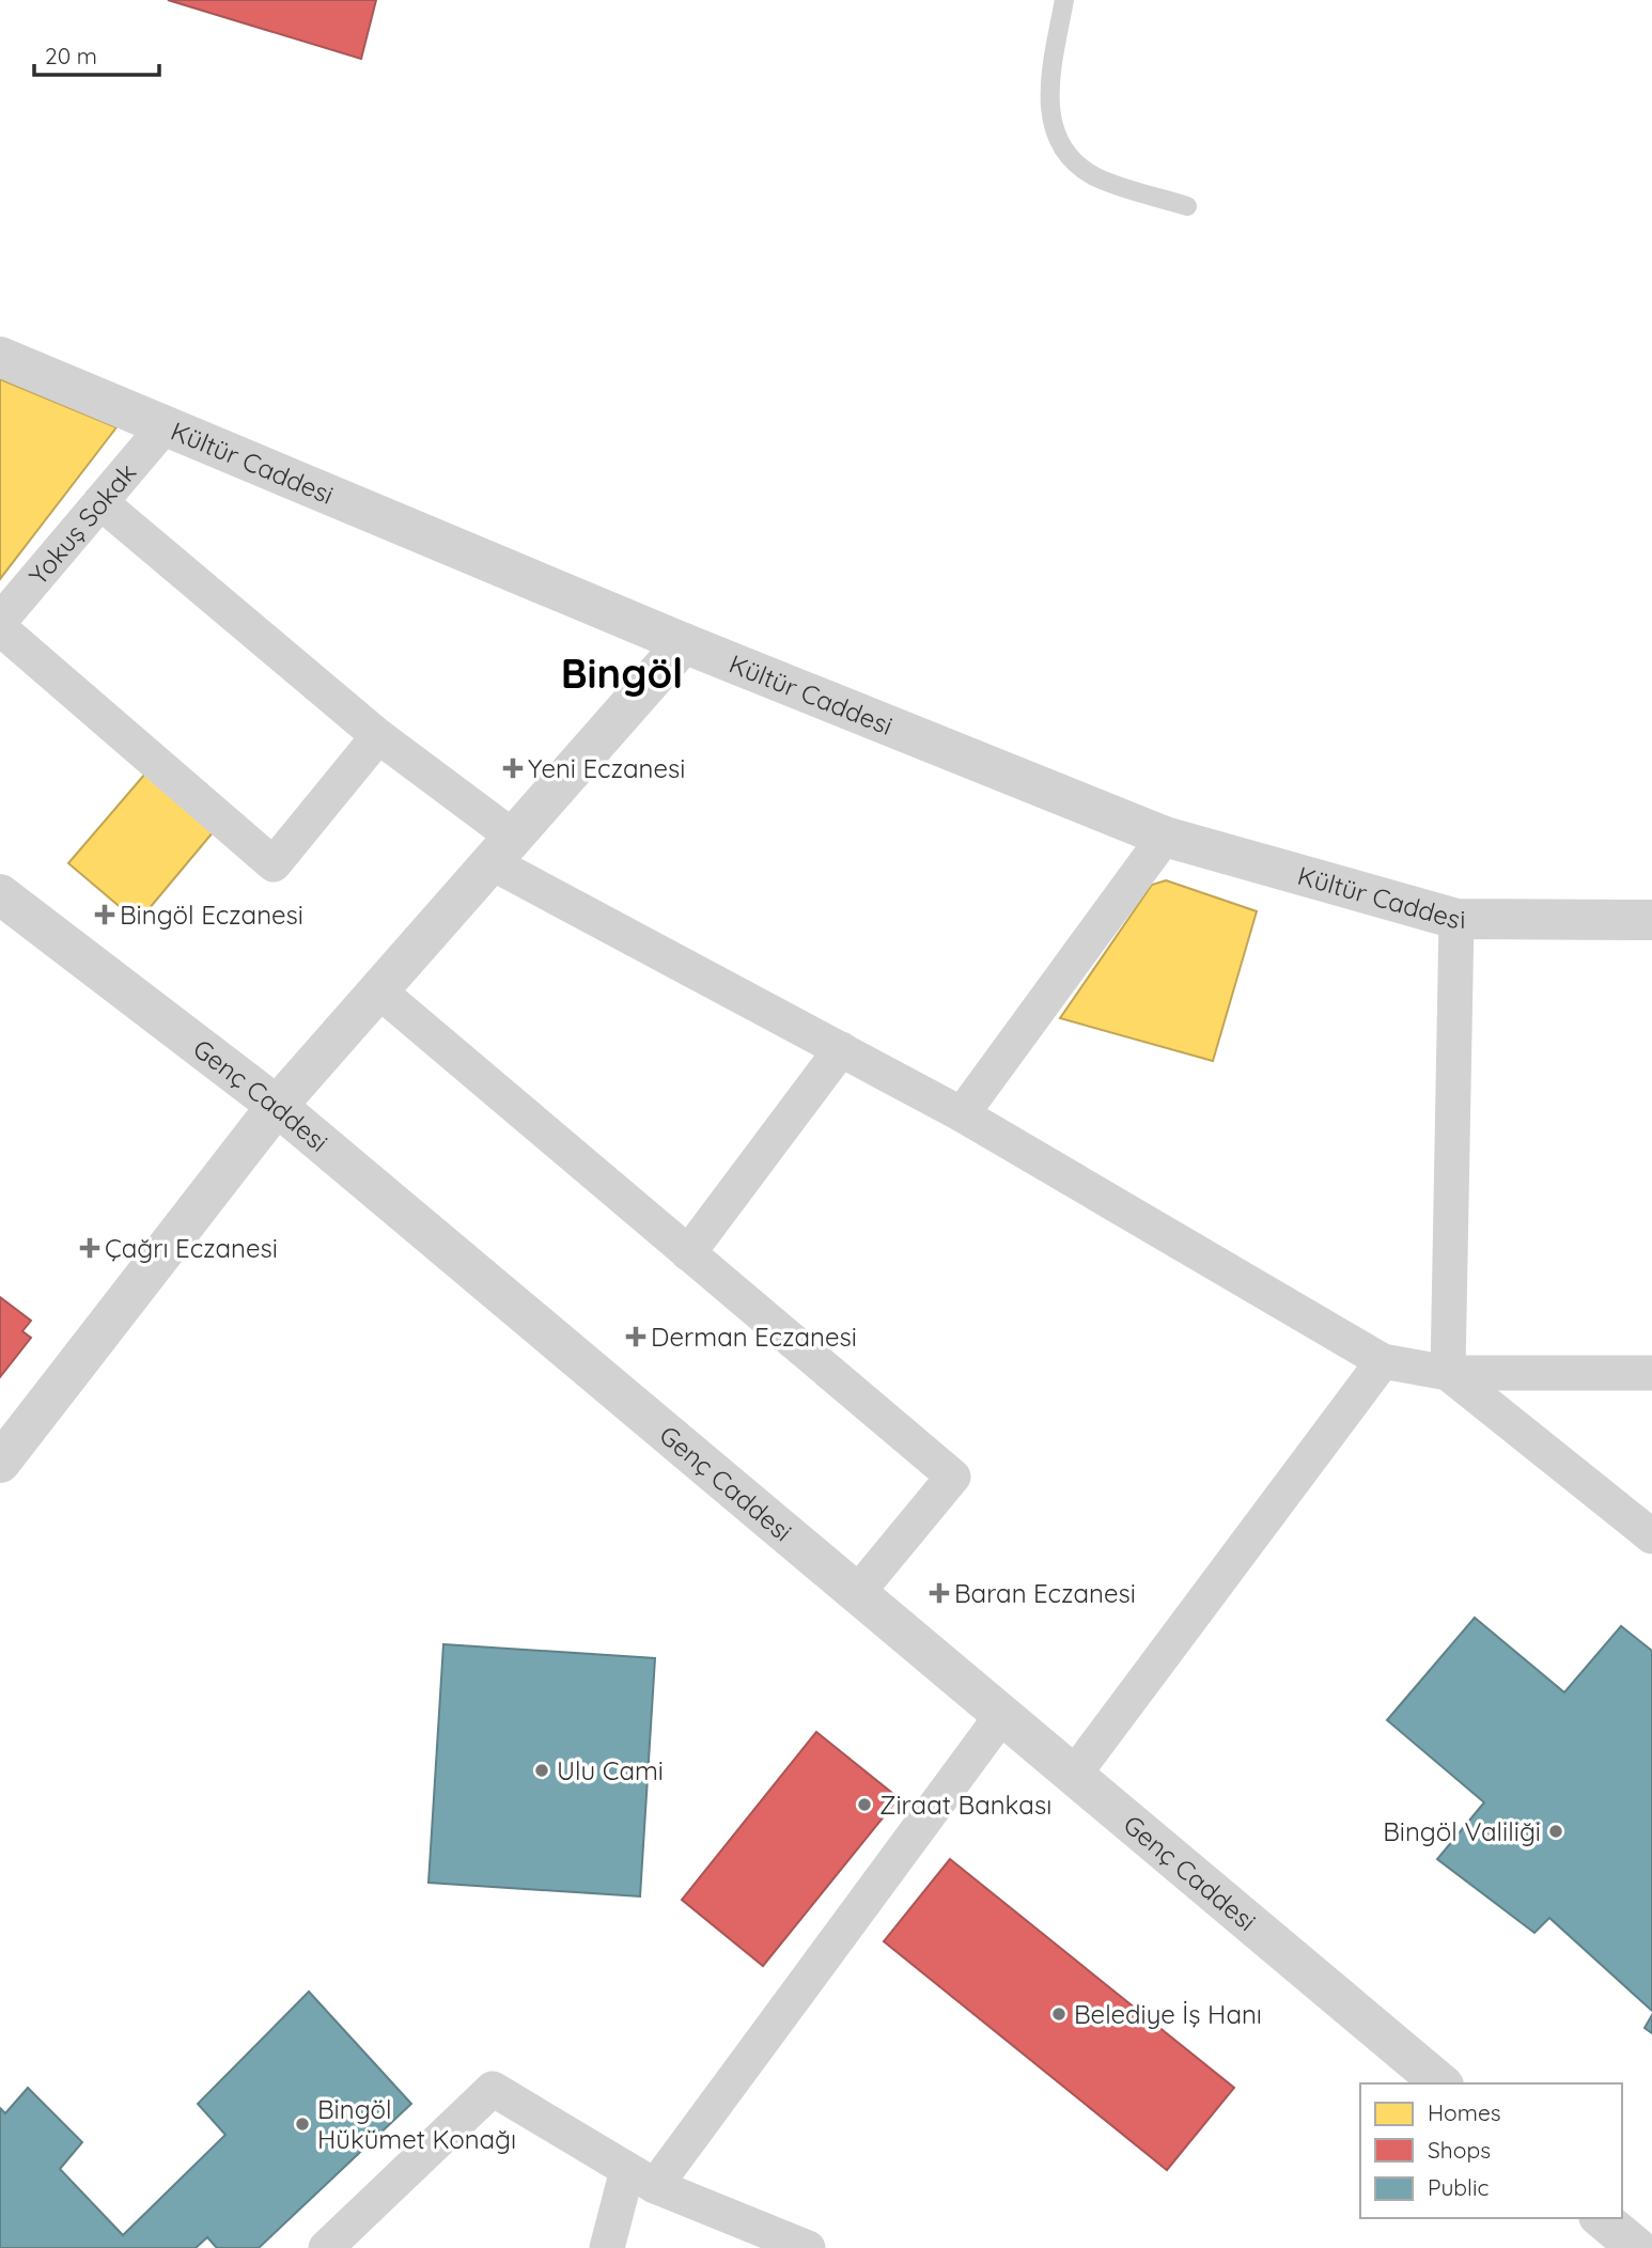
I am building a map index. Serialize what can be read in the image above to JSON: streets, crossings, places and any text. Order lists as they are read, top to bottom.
{
  "streets": {
    "street": ["Kültür Caddesi", "Yokuş Sokak", "Genç Caddesi"]
  },
  "crossings": [
    ["Kültür Caddesi", "Yokuş Sokak"]
  ],
  "districts": ["Bingöl"],
  "places": {
    "health": [
      "Yeni Eczanesi",
      "Bingöl Eczanesi",
      "Çağrı Eczanesi",
      "Derman Eczanesi",
      "Baran Eczanesi"
    ],
    "other": [
      "Ulu Cami",
      "Ziraat Bankası",
      "Bingöl Valiliği",
      "Belediye İş Hanı",
      "Bingöl Hükümet Konağı"
    ]
  },
  "legend": ["Homes", "Shops", "Public"],
  "scale_bar": "20 m"
}
